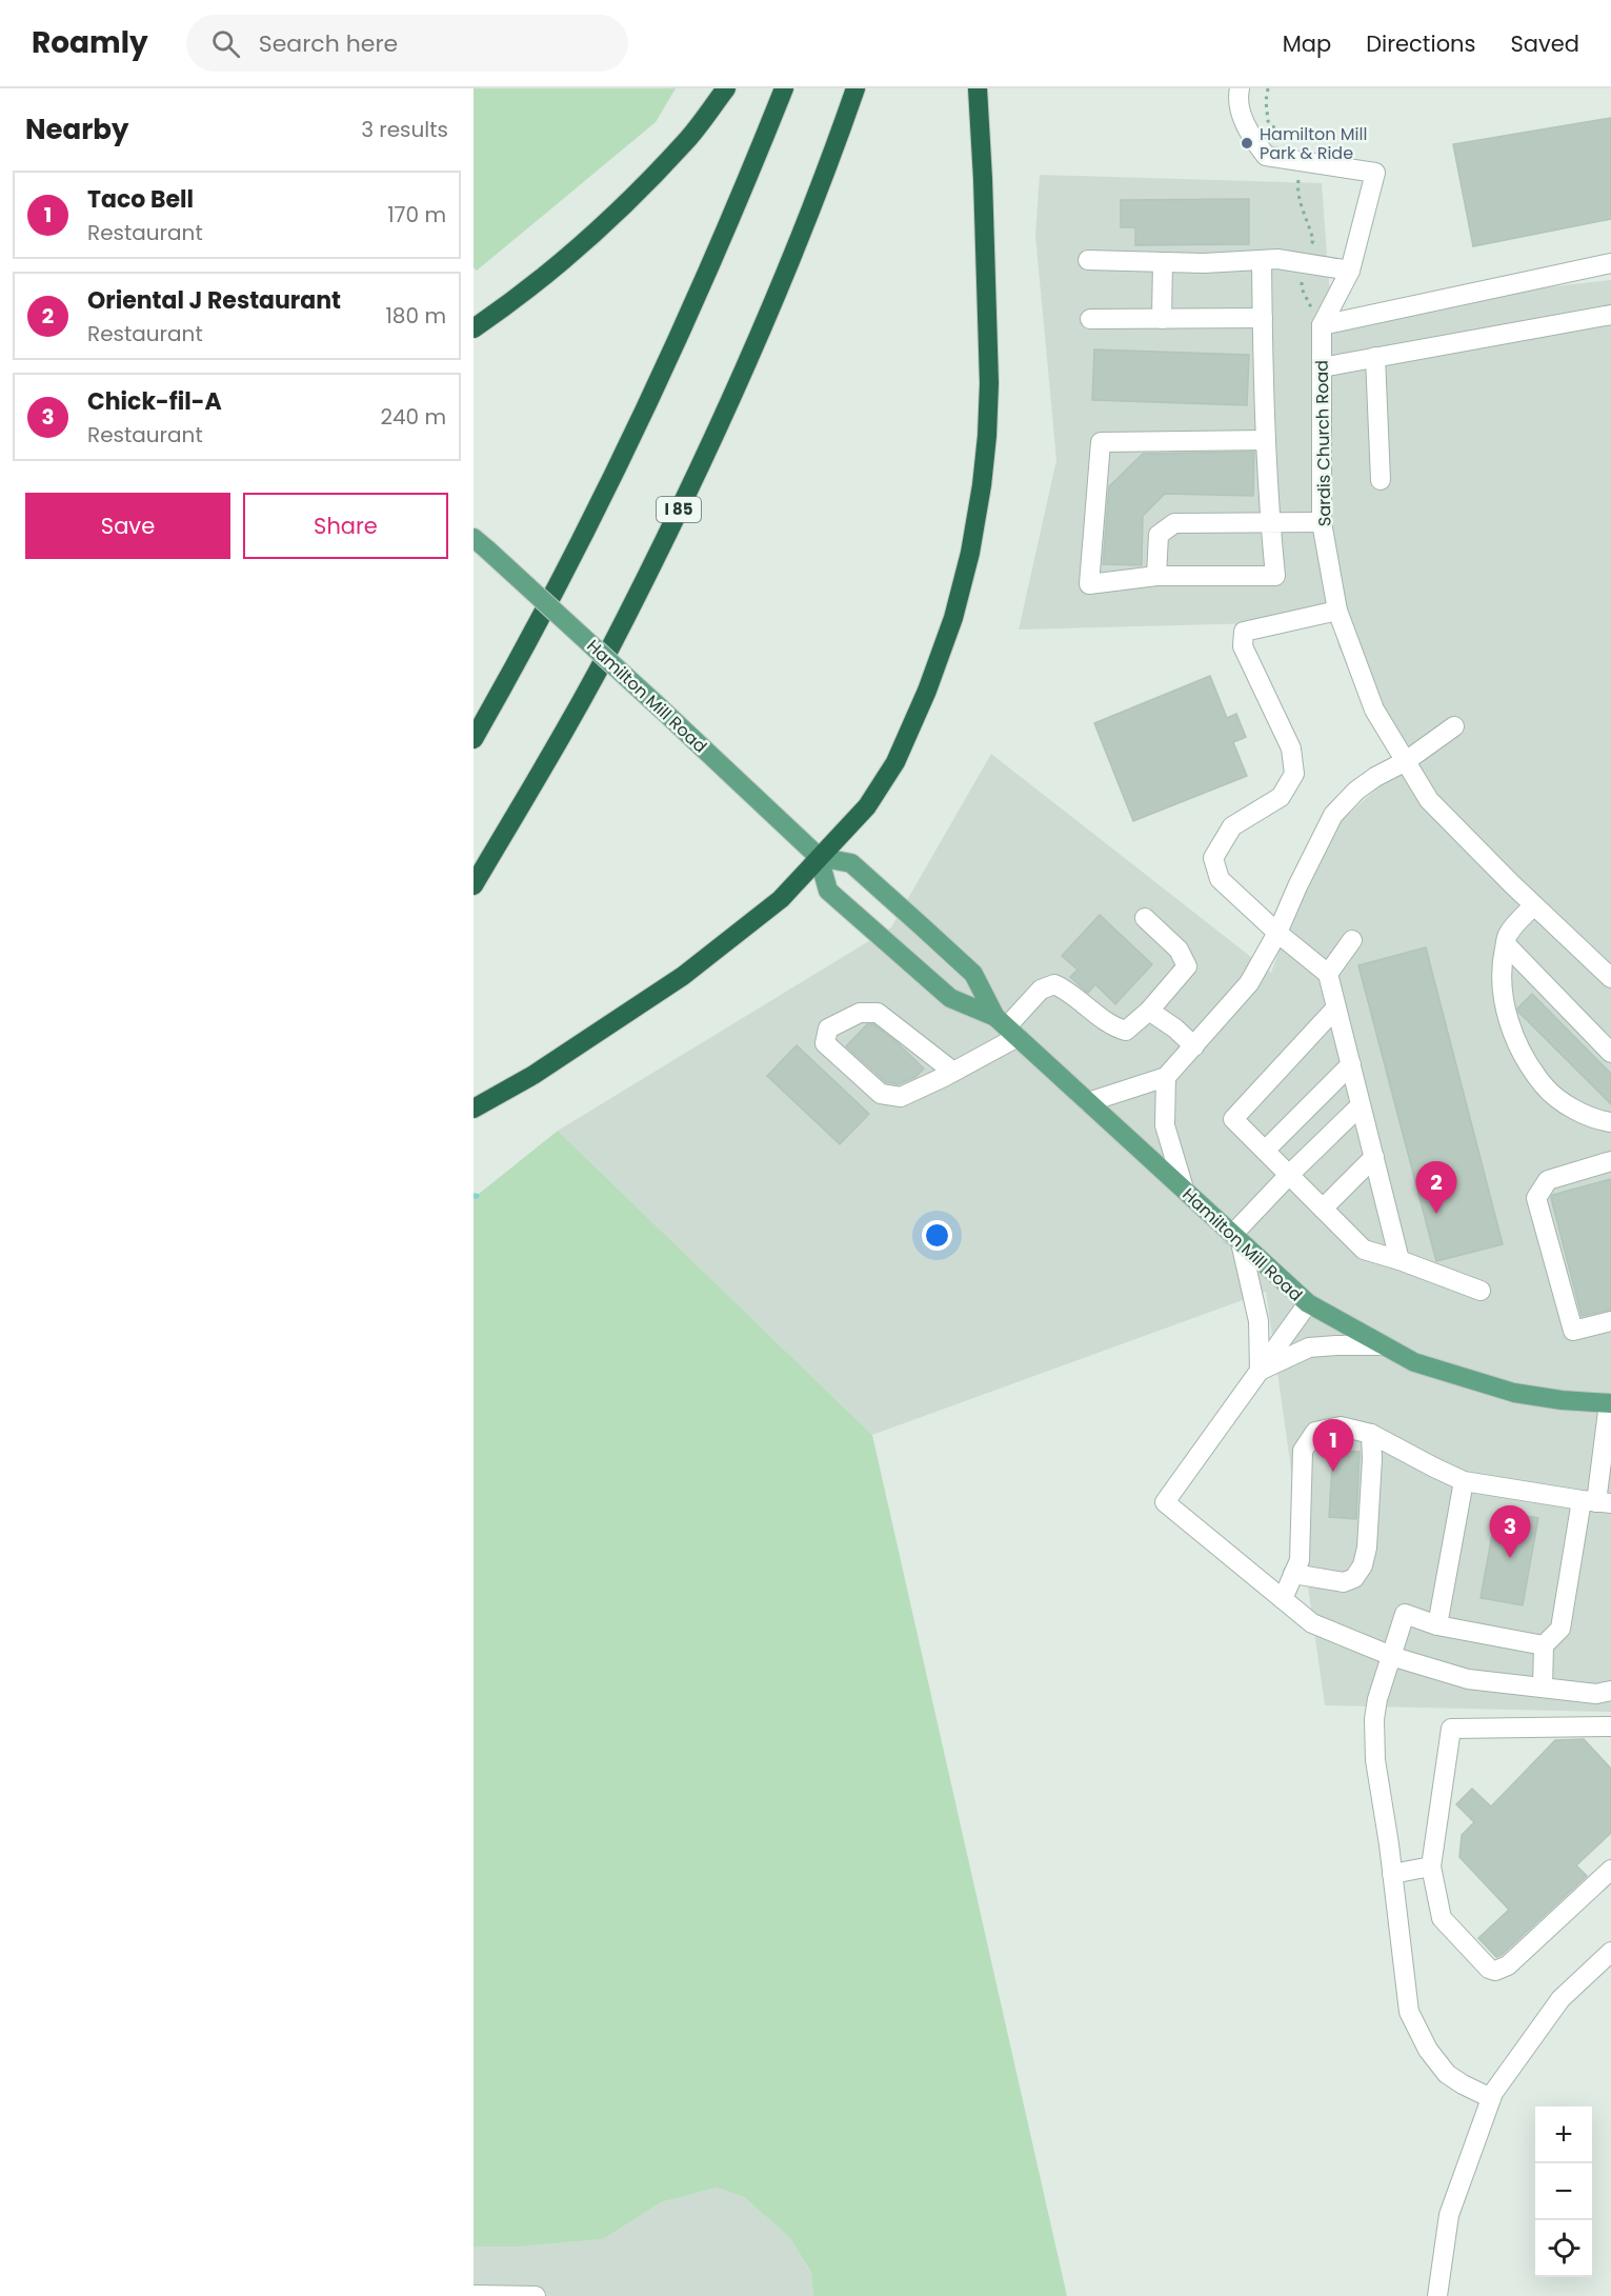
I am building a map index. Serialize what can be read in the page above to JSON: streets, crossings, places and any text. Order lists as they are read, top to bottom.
{
  "streets": {
    "highway": ["I 85"],
    "main road": ["Hamilton Mill Road"],
    "street": ["Sardis Church Road"]
  },
  "places": ["Hamilton Mill Park & Ride"],
  "page": {
    "header": "Roamly",
    "search": "Search here",
    "nav": ["Map", "Directions", "Saved"],
    "heading": ["Nearby", "3 results"],
    "list": [
      {
        "mark": "1",
        "name": "Taco Bell",
        "note": "Restaurant",
        "value": "170 m"
      },
      {
        "mark": "2",
        "name": "Oriental J Restaurant",
        "note": "Restaurant",
        "value": "180 m"
      },
      {
        "mark": "3",
        "name": "Chick-fil-A",
        "note": "Restaurant",
        "value": "240 m"
      }
    ],
    "buttons": ["Save", "Share"],
    "pins": ["2", "1", "3"],
    "map_buttons": ["+", "−"]
  }
}
